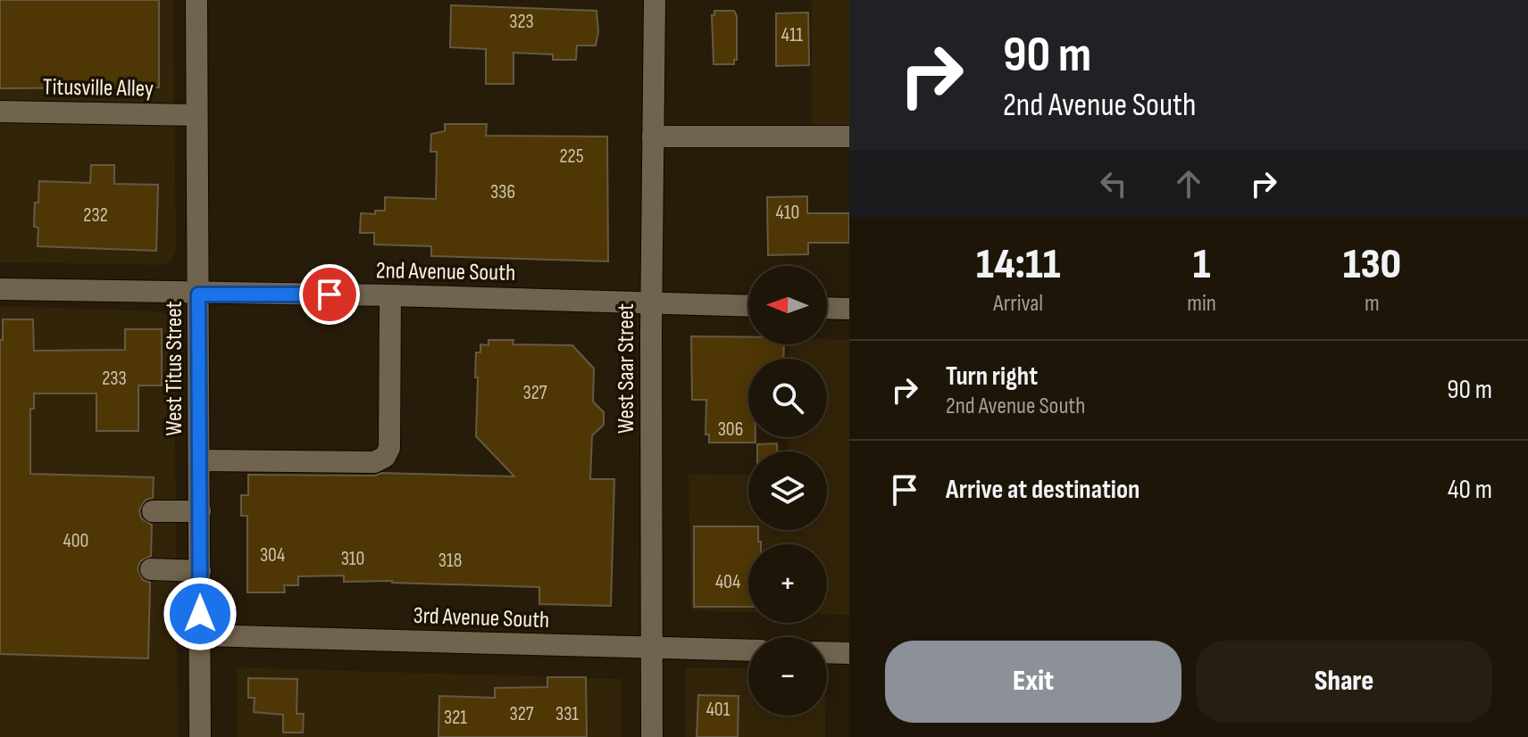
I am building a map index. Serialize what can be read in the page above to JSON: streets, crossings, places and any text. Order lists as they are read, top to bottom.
{
  "streets": {
    "street": [
      "Titusville Alley",
      "2nd Avenue South",
      "West Titus Street",
      "West Saar Street",
      "3rd Avenue South"
    ]
  },
  "crossings": [
    ["Titusville Alley", "West Titus Street"],
    ["2nd Avenue South", "West Titus Street"],
    ["2nd Avenue South", "West Saar Street"],
    ["West Titus Street", "3rd Avenue South"],
    ["West Saar Street", "3rd Avenue South"]
  ],
  "house_numbers": [
    "323",
    "411",
    "225",
    "336",
    "410",
    "232",
    "233",
    "327",
    "306",
    "400",
    "304",
    "310",
    "318",
    "404",
    "401",
    "327",
    "331",
    "321"
  ],
  "north": "left",
  "page": {
    "turn": ["90 m", "2nd Avenue South"],
    "eta": [
      "14:11",
      "Arrival",
      "1",
      "min",
      "130",
      "m"
    ],
    "map_buttons": ["+", "−"],
    "list": [
      {
        "name": "Turn right",
        "note": "2nd Avenue South",
        "value": "90 m"
      },
      {
        "name": "Arrive at destination",
        "value": "40 m"
      }
    ],
    "buttons": ["Exit", "Share"]
  }
}
